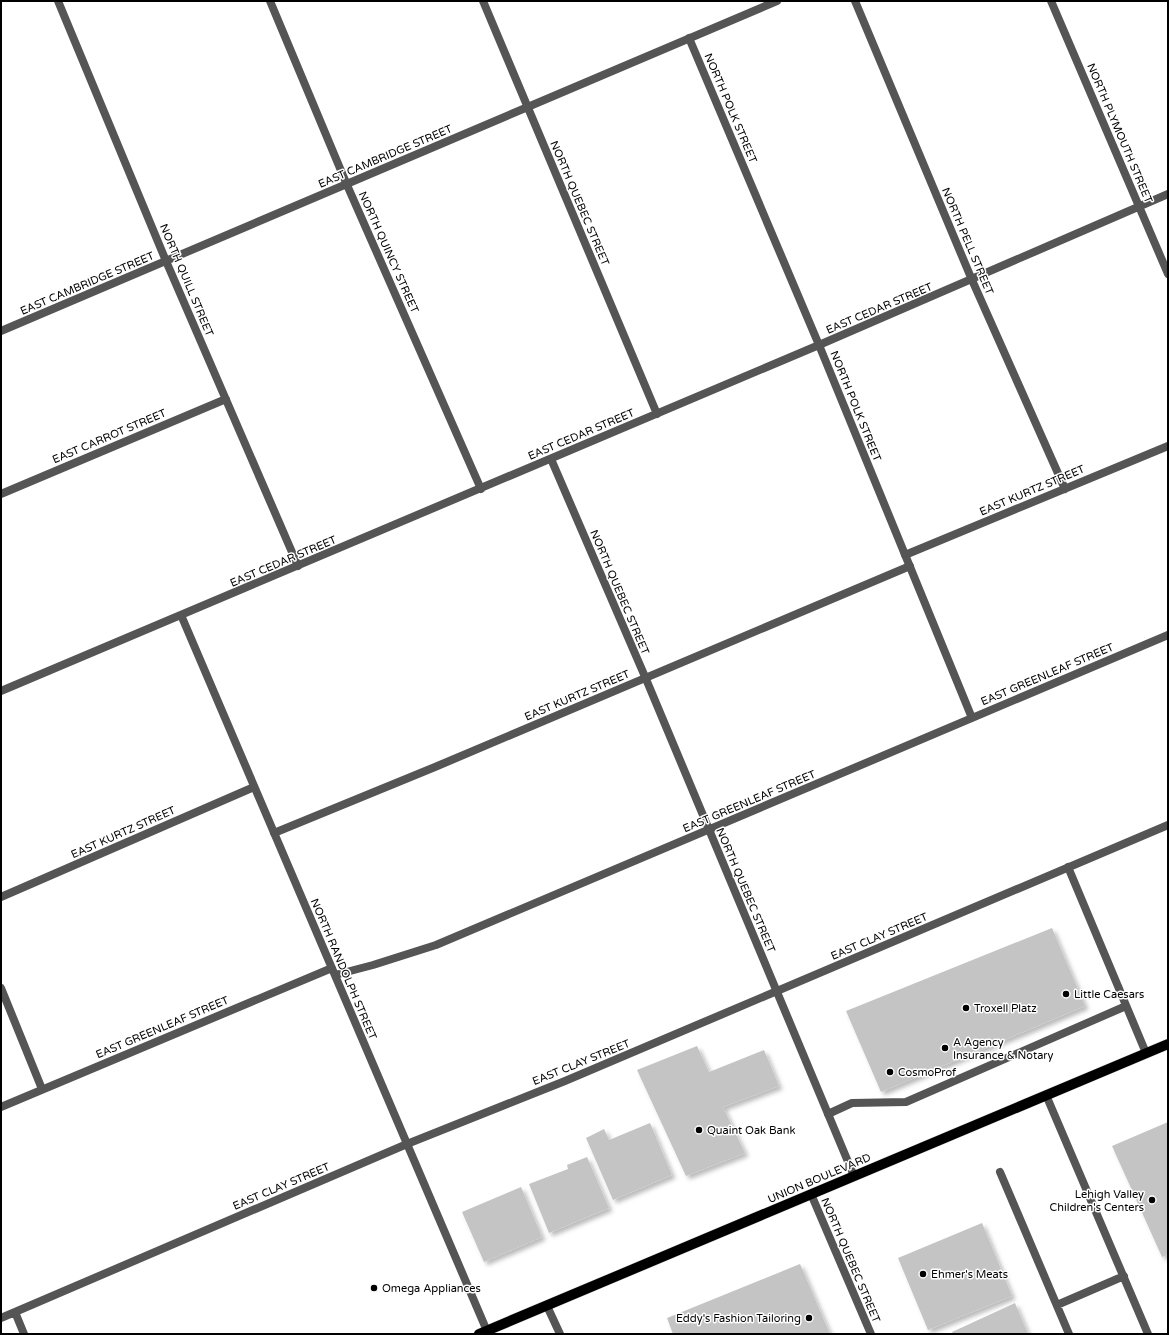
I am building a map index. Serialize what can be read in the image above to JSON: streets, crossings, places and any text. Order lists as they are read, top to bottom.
{
  "streets": {
    "main road": ["UNION BOULEVARD"],
    "street": [
      "NORTH POLK STREET",
      "NORTH PLYMOUTH STREET",
      "EAST CAMBRIDGE STREET",
      "NORTH QUEBEC STREET",
      "NORTH PELL STREET",
      "NORTH QUINCY STREET",
      "NORTH QUILL STREET",
      "EAST CEDAR STREET",
      "EAST CARROT STREET",
      "EAST KURTZ STREET",
      "EAST GREENLEAF STREET",
      "EAST CLAY STREET",
      "NORTH RANDOLPH STREET"
    ]
  },
  "crossings": [
    ["NORTH POLK STREET", "EAST CAMBRIDGE STREET"],
    ["NORTH POLK STREET", "EAST CEDAR STREET"],
    ["NORTH POLK STREET", "EAST KURTZ STREET"],
    ["NORTH POLK STREET", "EAST GREENLEAF STREET"],
    ["NORTH PLYMOUTH STREET", "EAST CEDAR STREET"],
    ["EAST CAMBRIDGE STREET", "NORTH QUEBEC STREET"],
    ["EAST CAMBRIDGE STREET", "NORTH QUINCY STREET"],
    ["EAST CAMBRIDGE STREET", "NORTH QUILL STREET"],
    ["NORTH QUEBEC STREET", "EAST CEDAR STREET"],
    ["NORTH QUEBEC STREET", "EAST KURTZ STREET"],
    ["NORTH QUEBEC STREET", "EAST GREENLEAF STREET"],
    ["NORTH QUEBEC STREET", "EAST CLAY STREET"],
    ["NORTH QUEBEC STREET", "UNION BOULEVARD"],
    ["NORTH PELL STREET", "EAST CEDAR STREET"],
    ["NORTH PELL STREET", "EAST KURTZ STREET"],
    ["NORTH QUINCY STREET", "EAST CEDAR STREET"],
    ["NORTH QUILL STREET", "EAST CEDAR STREET"],
    ["NORTH QUILL STREET", "EAST CARROT STREET"],
    ["EAST CEDAR STREET", "NORTH RANDOLPH STREET"],
    ["EAST KURTZ STREET", "NORTH RANDOLPH STREET"],
    ["EAST GREENLEAF STREET", "NORTH RANDOLPH STREET"],
    ["EAST CLAY STREET", "NORTH RANDOLPH STREET"],
    ["NORTH RANDOLPH STREET", "UNION BOULEVARD"]
  ],
  "places": [
    "Little Caesars",
    "Troxell Platz",
    "A Agency Insurance & Notary",
    "CosmoProf",
    "Quaint Oak Bank",
    "Lehigh Valley Children's Centers",
    "Ehmer's Meats",
    "Omega Appliances",
    "Eddy's Fashion Tailoring"
  ]
}
